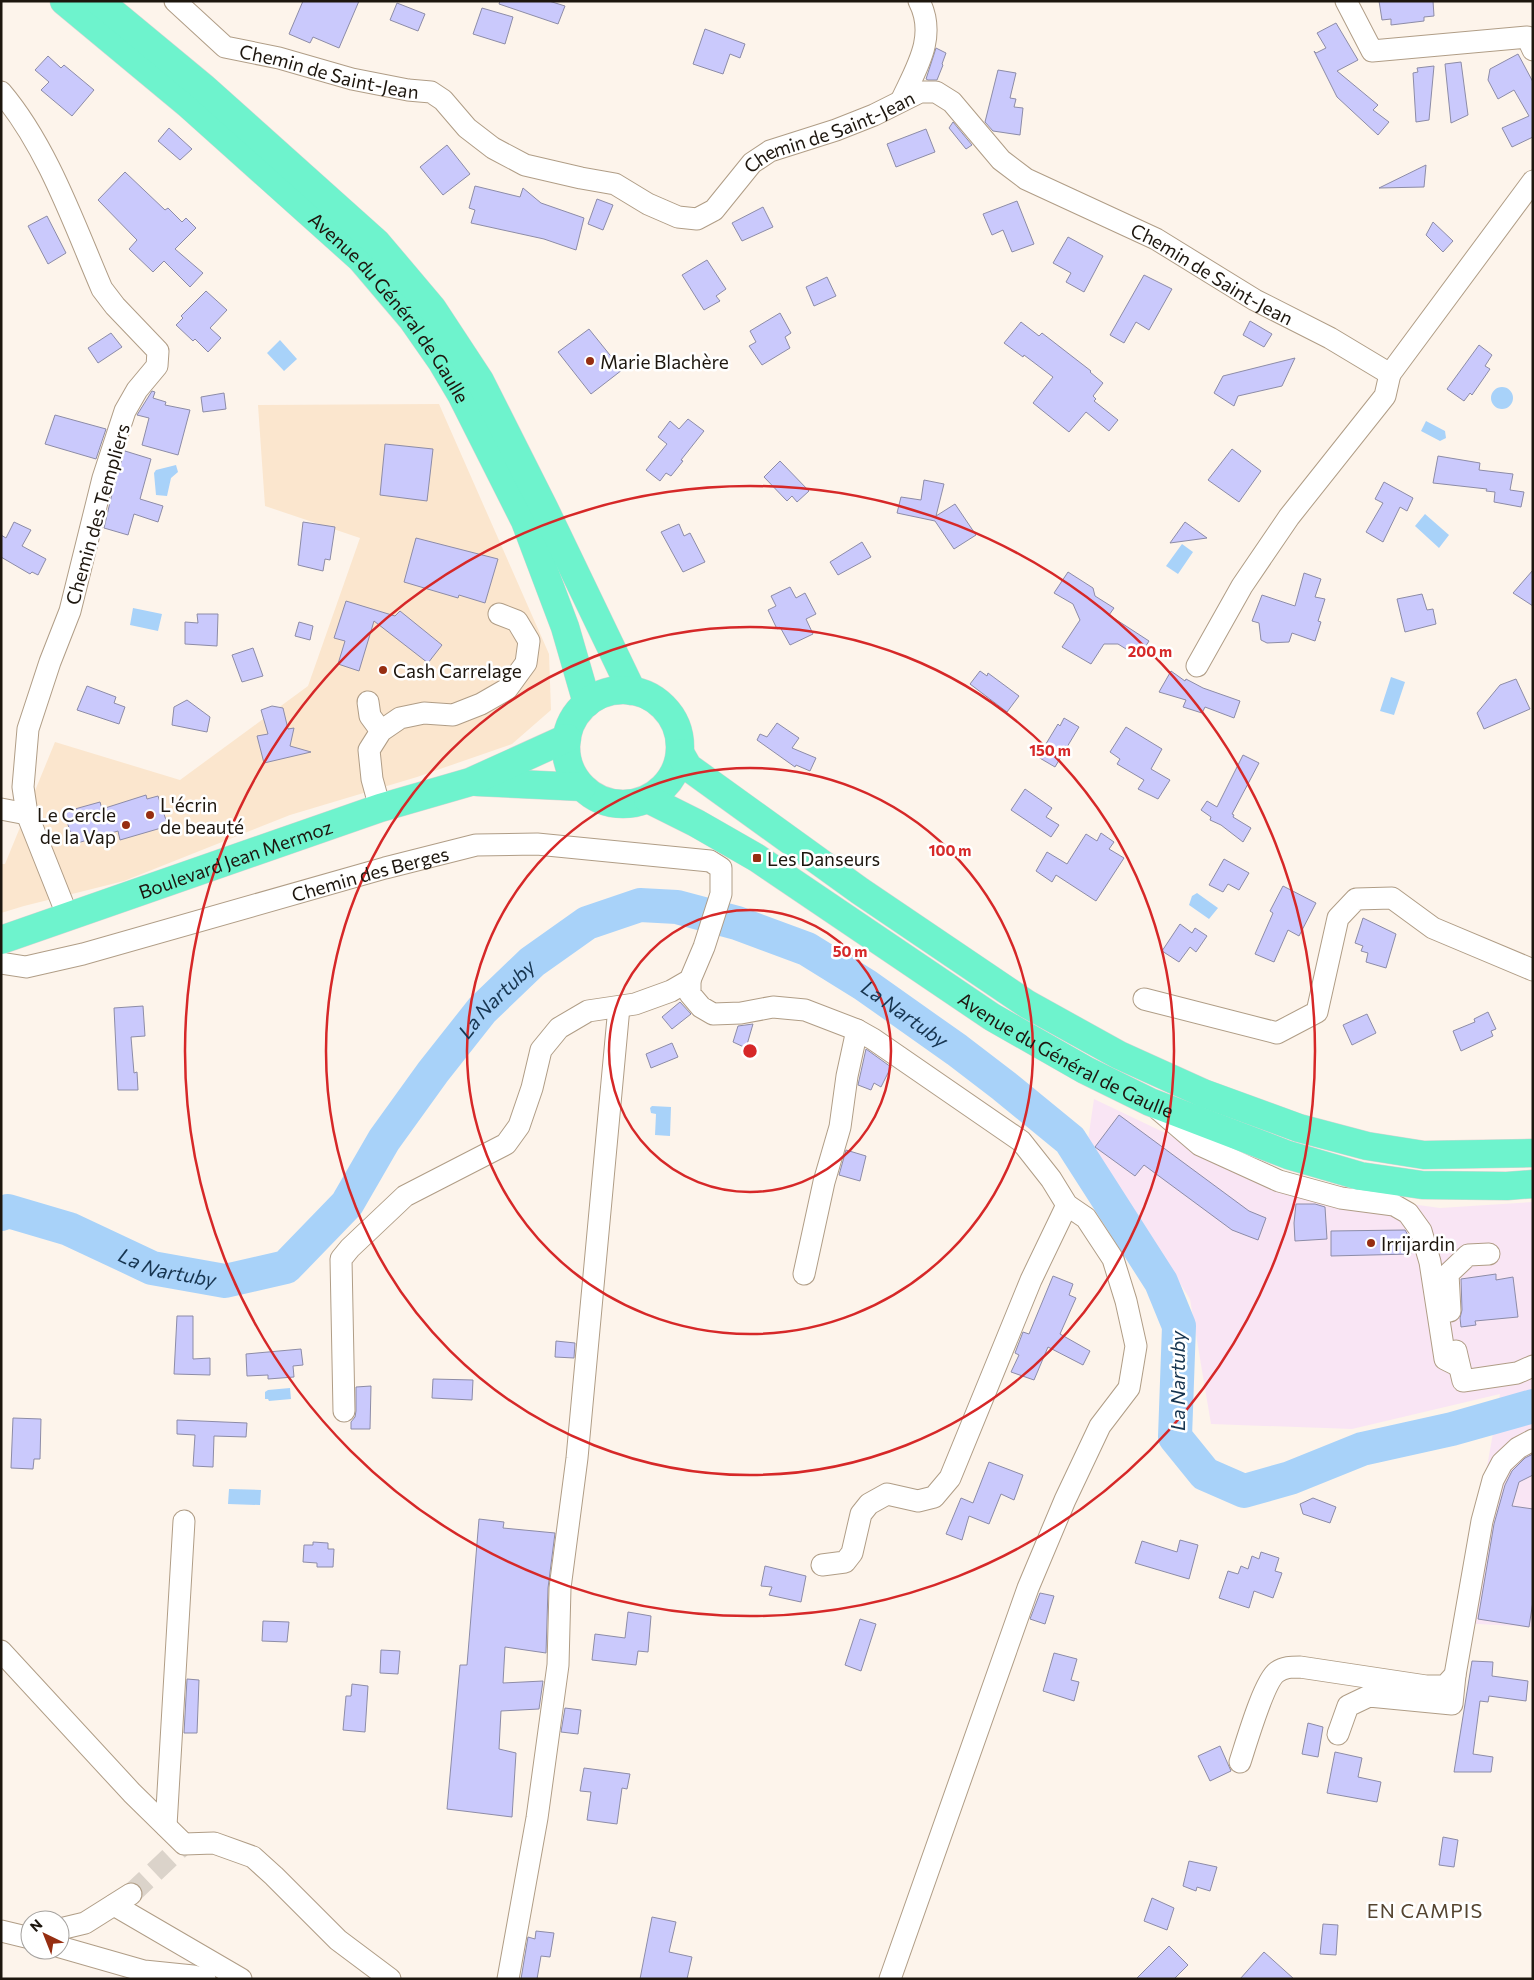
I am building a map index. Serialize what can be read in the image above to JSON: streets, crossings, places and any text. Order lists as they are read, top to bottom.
{
  "streets": {
    "main road": ["Avenue du Général de Gaulle", "Boulevard Jean Mermoz"],
    "street": ["Chemin de Saint-Jean", "Chemin des Templiers", "Chemin des Berges"]
  },
  "crossings": [
    ["Avenue du Général de Gaulle", "Boulevard Jean Mermoz"],
    ["Chemin des Templiers", "Boulevard Jean Mermoz"]
  ],
  "districts": ["EN CAMPIS"],
  "water": ["La Nartuby"],
  "places": {
    "other": [
      "Marie Blachère",
      "Cash Carrelage",
      "L'écrin de beauté",
      "Le Cercle de la Vap",
      "Irrijardin"
    ],
    "transit": ["Les Danseurs"]
  },
  "north": "top left",
  "rings": [
    "200 m",
    "150 m",
    "100 m",
    "50 m"
  ]
}
